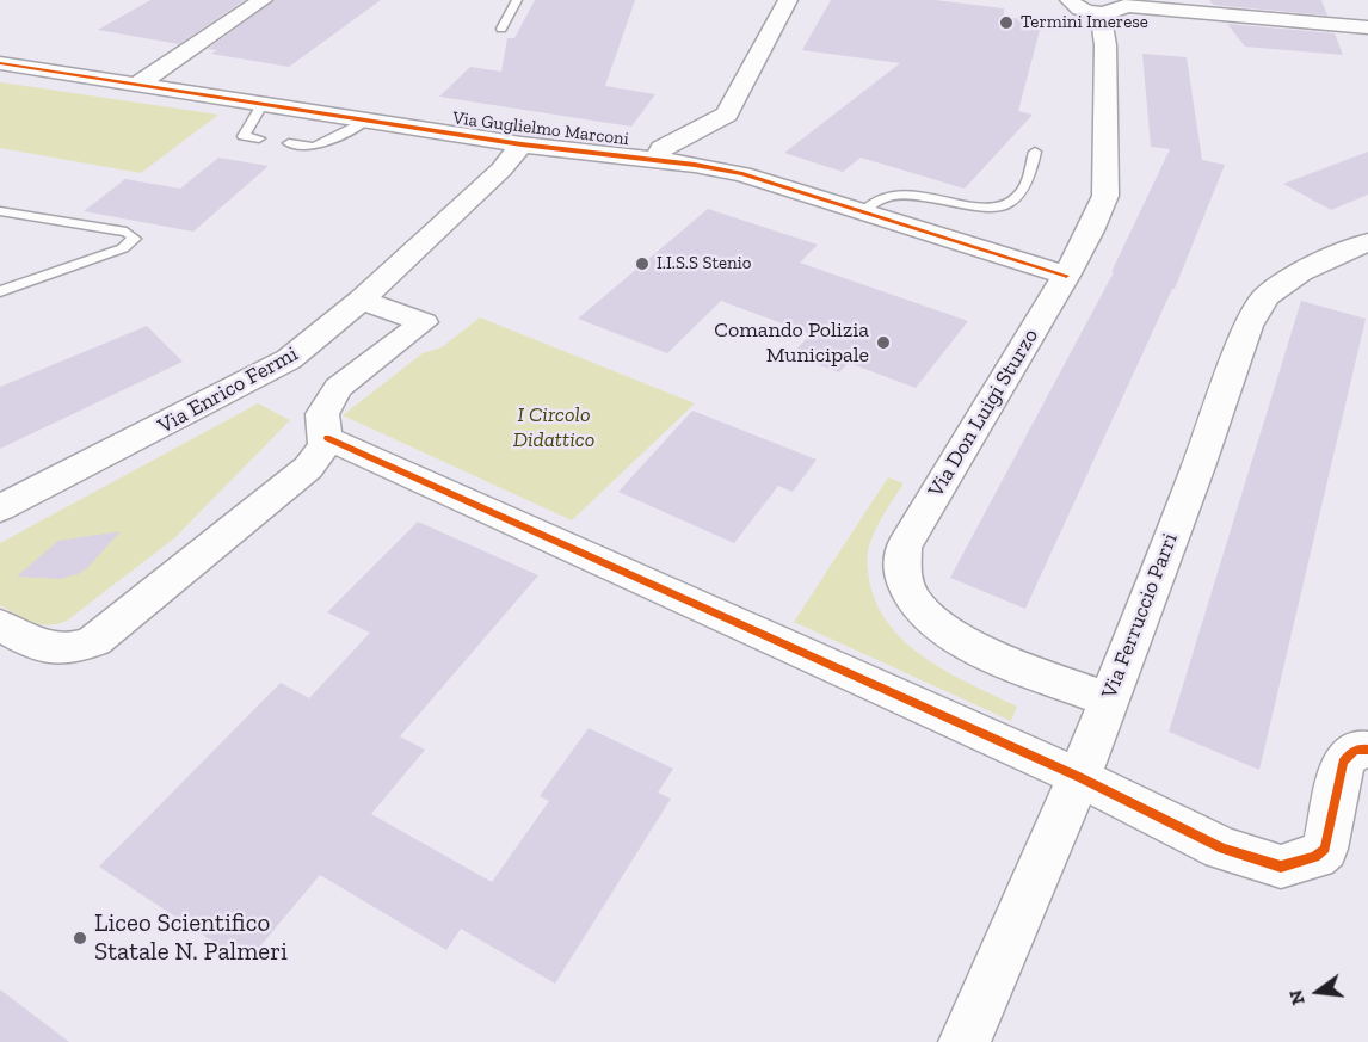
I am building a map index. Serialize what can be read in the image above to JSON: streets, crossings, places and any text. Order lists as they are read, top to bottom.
{
  "streets": {
    "street": [
      "Via Guglielmo Marconi",
      "Via Enrico Fermi",
      "Via Don Luigi Sturzo",
      "Via Ferruccio Parri"
    ]
  },
  "crossings": [
    ["Via Guglielmo Marconi", "Via Enrico Fermi"],
    ["Via Guglielmo Marconi", "Via Don Luigi Sturzo"],
    ["Via Don Luigi Sturzo", "Via Ferruccio Parri"]
  ],
  "parks": ["I Circolo Didattico"],
  "places": [
    "Termini Imerese",
    "I.I.S.S Stenio",
    "Comando Polizia Municipale",
    "Liceo Scientifico Statale N. Palmeri"
  ],
  "north": "left"
}
